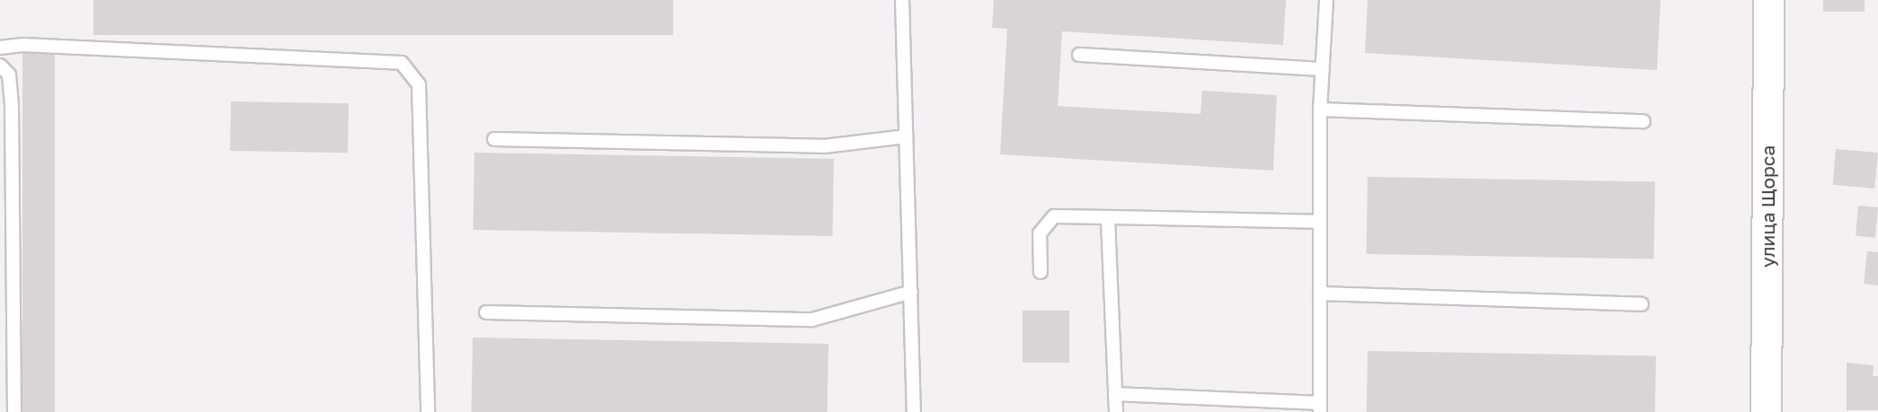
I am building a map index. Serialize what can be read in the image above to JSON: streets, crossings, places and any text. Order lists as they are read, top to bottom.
{
  "streets": {
    "street": ["улица Щорса"]
  }
}
